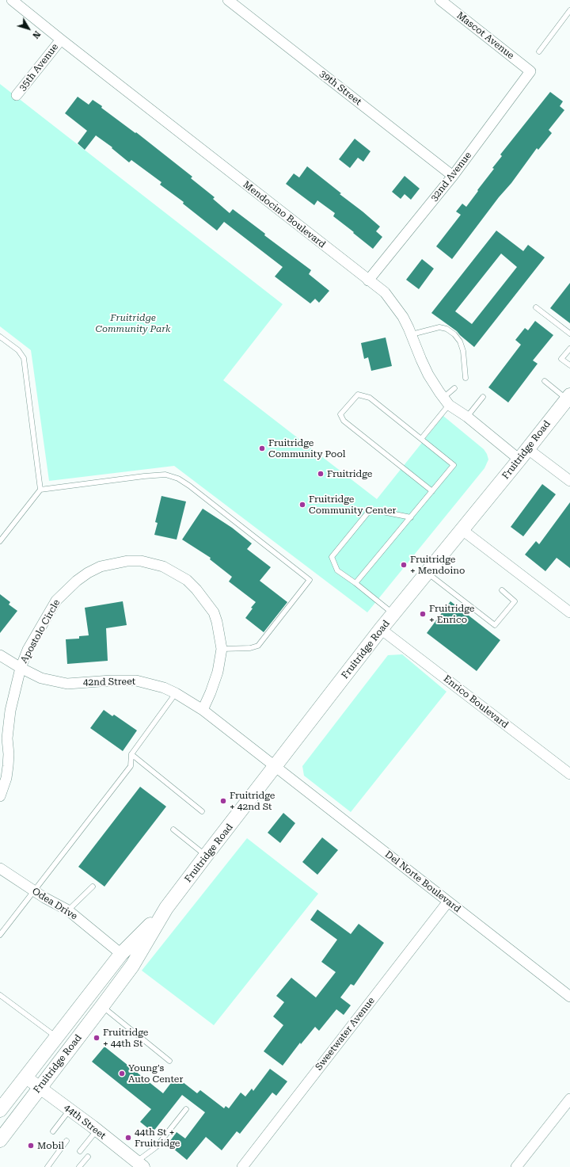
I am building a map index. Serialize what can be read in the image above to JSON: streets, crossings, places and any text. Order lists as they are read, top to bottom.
{
  "streets": {
    "main road": ["Fruitridge Road"],
    "street": [
      "Mascot Avenue",
      "35th Avenue",
      "39th Street",
      "32nd Avenue",
      "Mendocino Boulevard",
      "Apostolo Circle",
      "42nd Street",
      "Enrico Boulevard",
      "Del Norte Boulevard",
      "Odea Drive",
      "Sweetwater Avenue",
      "44th Street"
    ]
  },
  "crossings": [
    ["Mascot Avenue", "32nd Avenue"],
    ["35th Avenue", "Mendocino Boulevard"],
    ["39th Street", "32nd Avenue"],
    ["32nd Avenue", "Mendocino Boulevard"],
    ["Mendocino Boulevard", "Fruitridge Road"],
    ["Fruitridge Road", "42nd Street"],
    ["Fruitridge Road", "Enrico Boulevard"],
    ["Fruitridge Road", "Del Norte Boulevard"],
    ["Fruitridge Road", "Odea Drive"],
    ["Fruitridge Road", "44th Street"],
    ["Apostolo Circle", "42nd Street"],
    ["42nd Street", "Del Norte Boulevard"],
    ["Del Norte Boulevard", "Sweetwater Avenue"]
  ],
  "parks": ["Fruitridge Community Park"],
  "places": [
    "Fruitridge Community Pool",
    "Fruitridge",
    "Fruitridge Community Center",
    "Fruitridge + Mendoino",
    "Fruitridge + Enrico",
    "Fruitridge + 42nd St",
    "Fruitridge + 44th St",
    "Young's Auto Center",
    "44th St + Fruitridge",
    "Mobil"
  ],
  "north": "bottom right"
}
